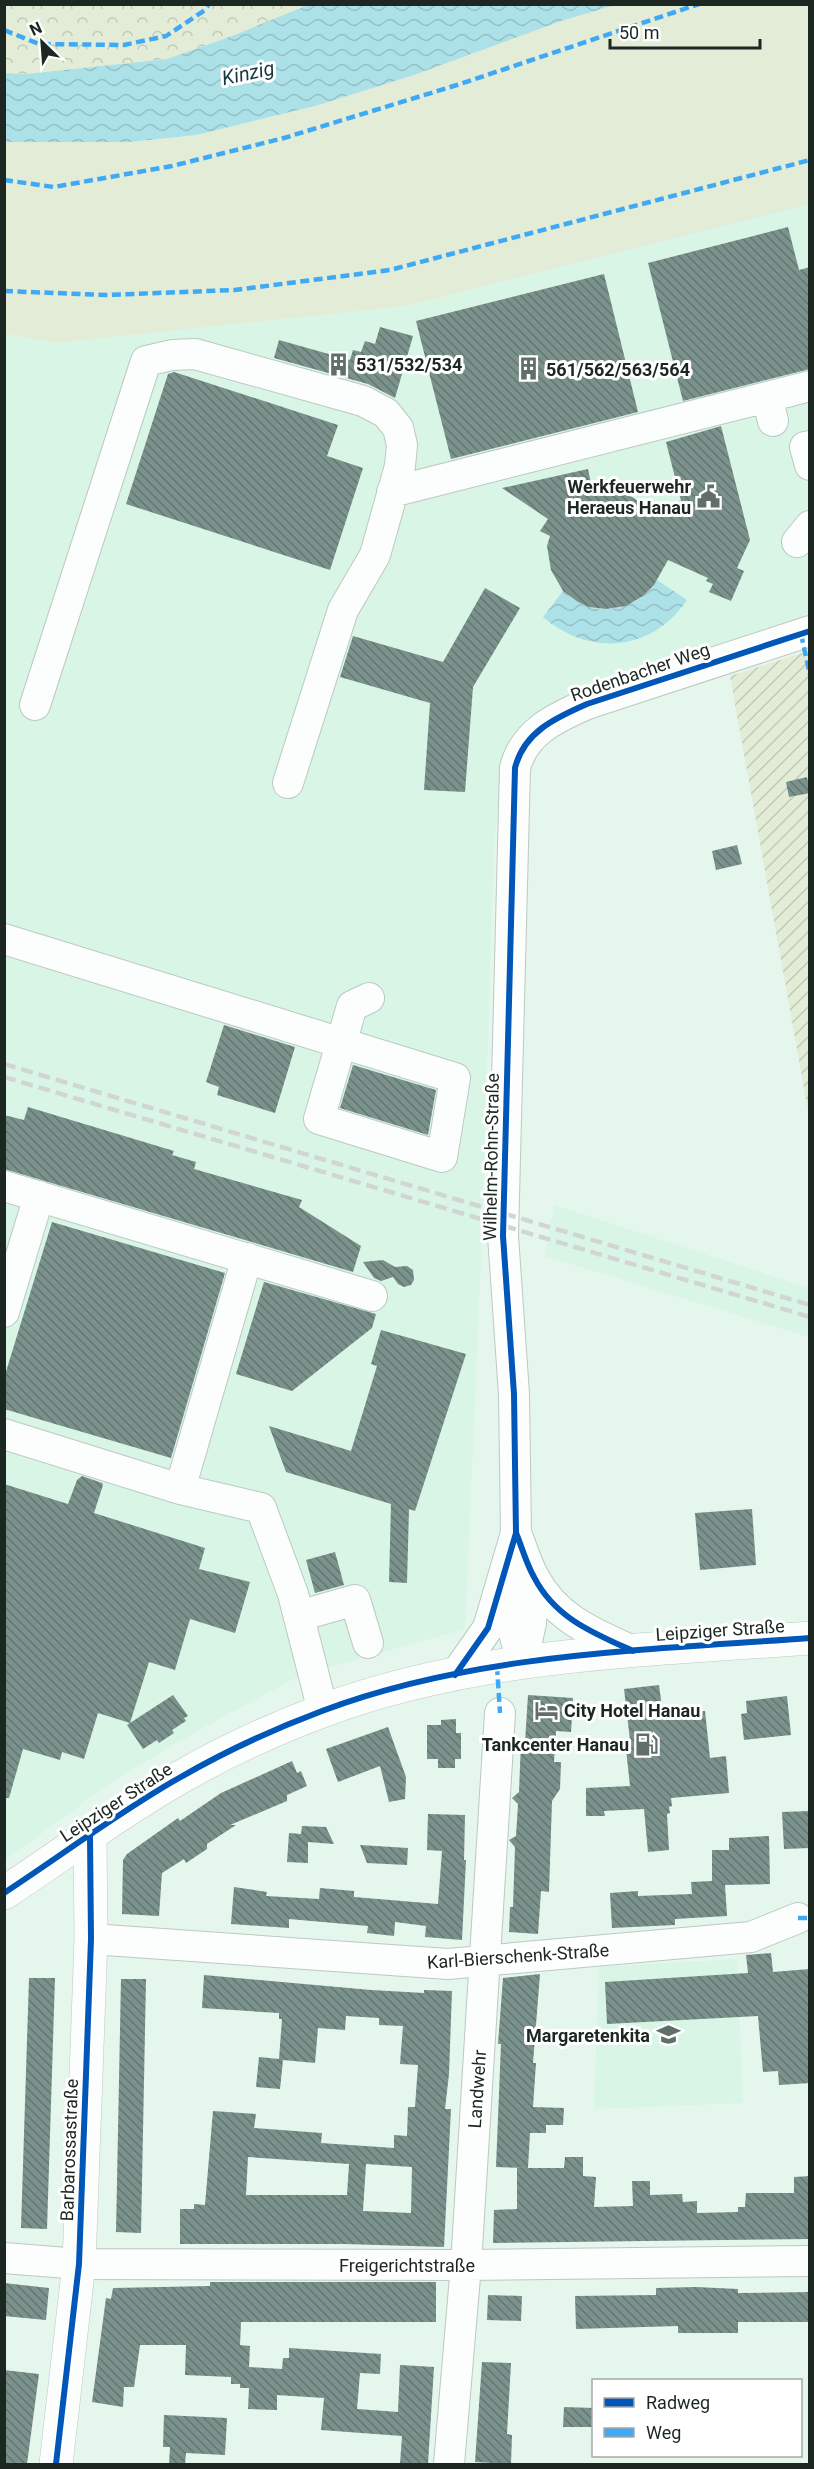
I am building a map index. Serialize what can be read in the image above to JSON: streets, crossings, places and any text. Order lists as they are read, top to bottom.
{
  "streets": {
    "main road": ["Leipziger Straße", "Barbarossastraße"],
    "street": [
      "Rodenbacher Weg",
      "Wilhelm-Rohn-Straße",
      "Karl-Bierschenk-Straße",
      "Landwehr",
      "Freigerichtstraße"
    ]
  },
  "crossings": [
    ["Rodenbacher Weg", "Wilhelm-Rohn-Straße"],
    ["Wilhelm-Rohn-Straße", "Leipziger Straße"],
    ["Leipziger Straße", "Barbarossastraße"],
    ["Karl-Bierschenk-Straße", "Landwehr"],
    ["Karl-Bierschenk-Straße", "Barbarossastraße"],
    ["Landwehr", "Freigerichtstraße"],
    ["Barbarossastraße", "Freigerichtstraße"]
  ],
  "water": ["Kinzig"],
  "places": {
    "building": ["531/532/534", "561/562/563/564"],
    "public building": ["Werkfeuerwehr Heraeus Hanau"],
    "hotel": ["City Hotel Hanau"],
    "fuel station": ["Tankcenter Hanau"],
    "school or university": ["Margaretenkita"]
  },
  "legend": ["Radweg", "Weg"],
  "scale_bar": "50 m",
  "north": "top left"
}
